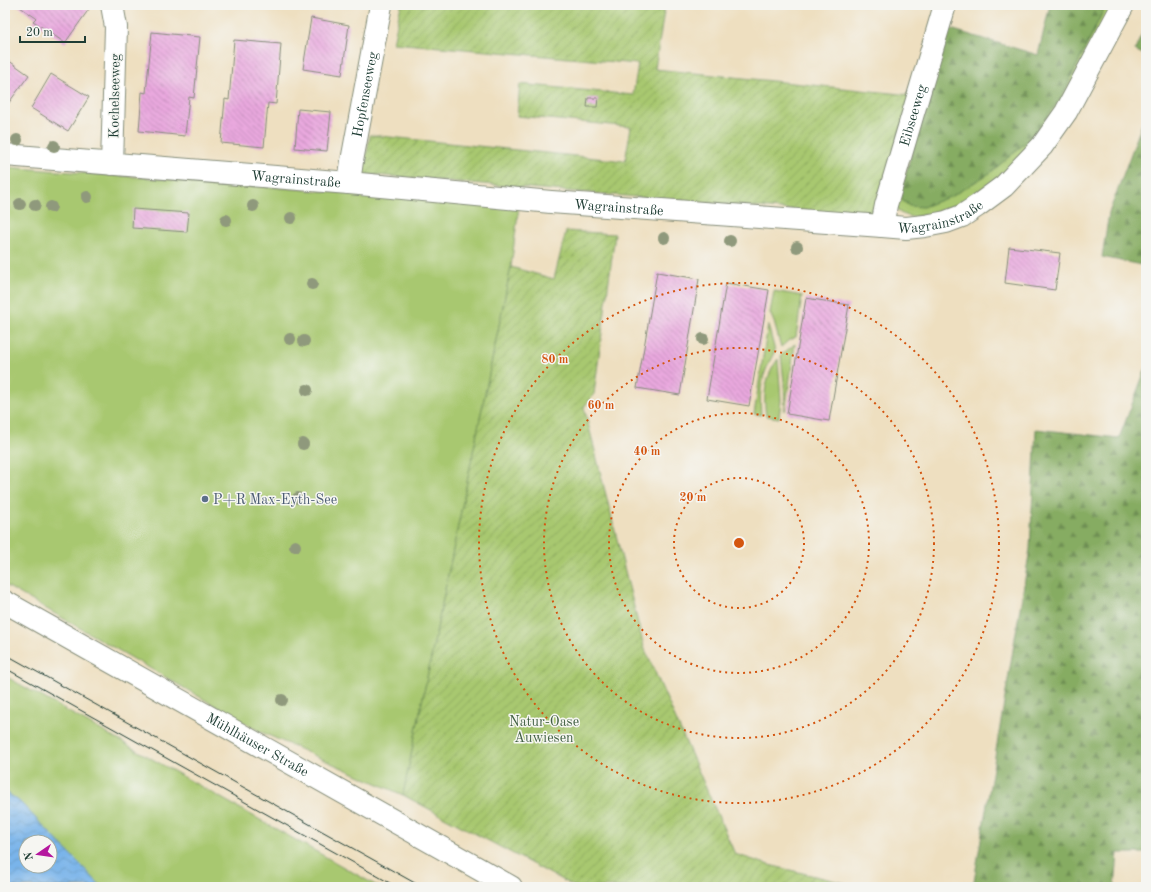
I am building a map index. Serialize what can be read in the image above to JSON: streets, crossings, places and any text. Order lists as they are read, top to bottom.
{
  "streets": {
    "street": [
      "Hopfenseeweg",
      "Kochelseeweg",
      "Eibseeweg",
      "Wagrainstraße",
      "Mühlhäuser Straße"
    ]
  },
  "crossings": [
    ["Hopfenseeweg", "Wagrainstraße"],
    ["Kochelseeweg", "Wagrainstraße"],
    ["Eibseeweg", "Wagrainstraße"]
  ],
  "parks": ["Natur-Oase Auwiesen"],
  "places": ["P+R Max-Eyth-See"],
  "scale_bar": "20 m",
  "north": "left",
  "rings": [
    "80 m",
    "60 m",
    "40 m",
    "20 m"
  ]
}
